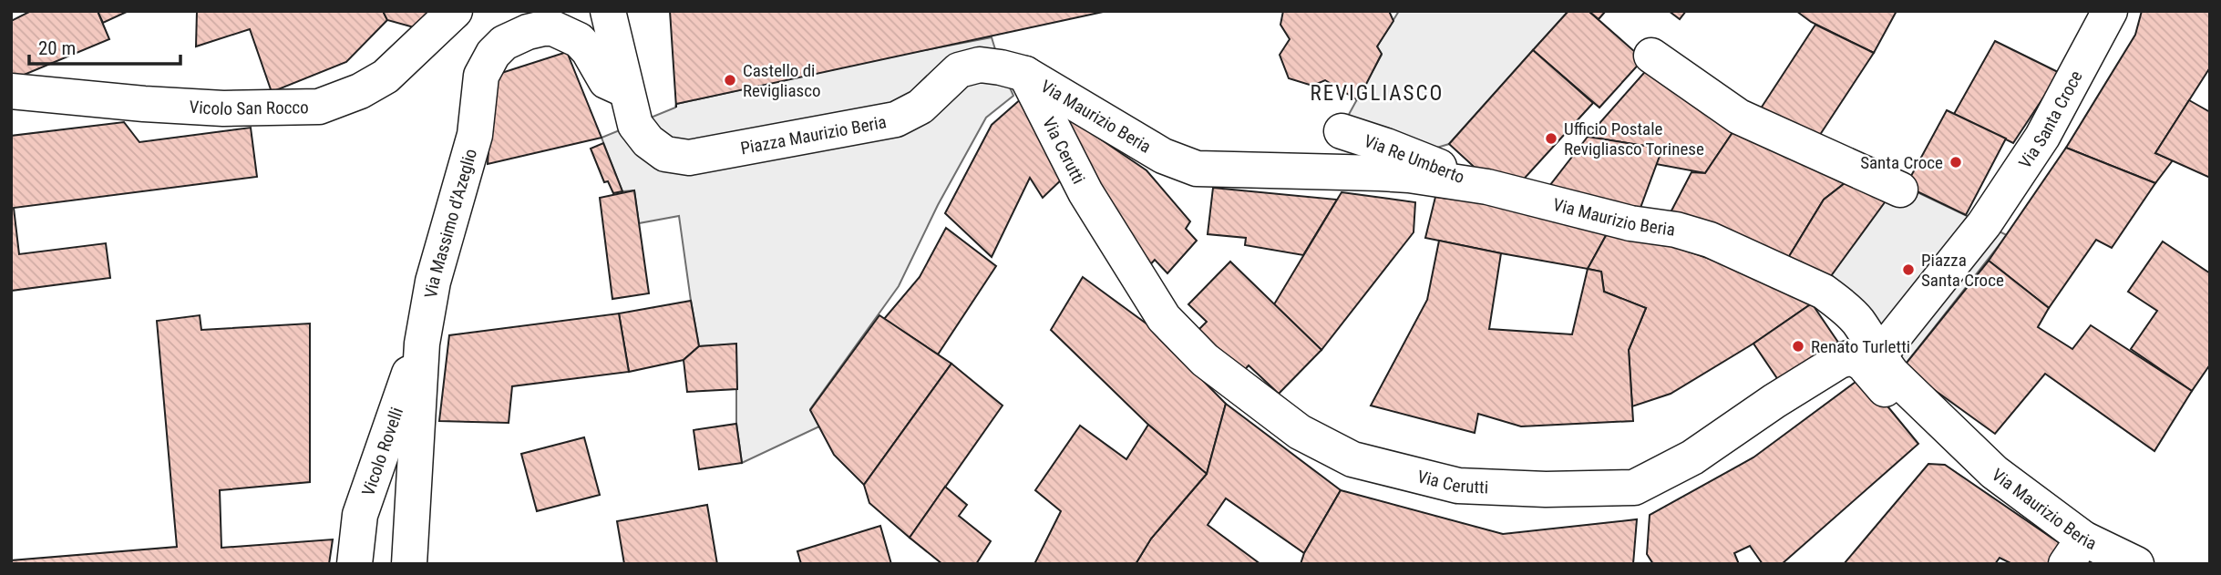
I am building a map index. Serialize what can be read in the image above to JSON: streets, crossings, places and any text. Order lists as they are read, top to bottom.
{
  "streets": {
    "street": [
      "Vicolo San Rocco",
      "Via Maurizio Beria",
      "Via Santa Croce",
      "Piazza Maurizio Beria",
      "Via Cerutti",
      "Via Re Umberto",
      "Via Massimo d'Azeglio",
      "Vicolo Rovelli"
    ]
  },
  "crossings": [
    ["Via Maurizio Beria", "Via Santa Croce"],
    ["Via Maurizio Beria", "Piazza Maurizio Beria"],
    ["Via Maurizio Beria", "Via Cerutti"],
    ["Via Maurizio Beria", "Via Re Umberto"],
    ["Piazza Maurizio Beria", "Via Cerutti"],
    ["Piazza Maurizio Beria", "Via Massimo d'Azeglio"],
    ["Via Massimo d'Azeglio", "Vicolo Rovelli"]
  ],
  "districts": ["REVIGLIASCO"],
  "places": [
    "Castello di Revigliasco",
    "Ufficio Postale Revigliasco Torinese",
    "Santa Croce",
    "Piazza Santa Croce",
    "Renato Turletti"
  ],
  "scale_bar": "20 m"
}
